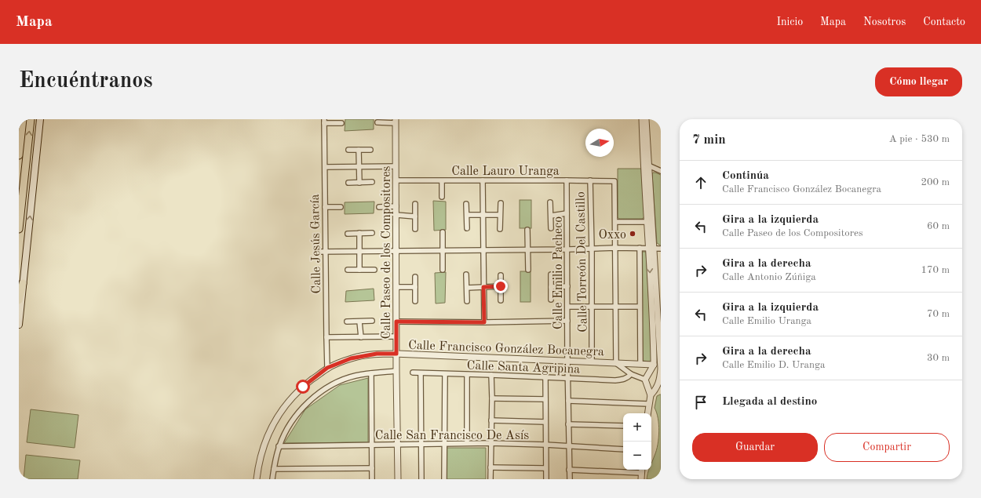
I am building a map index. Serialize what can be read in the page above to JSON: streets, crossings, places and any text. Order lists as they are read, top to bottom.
{
  "streets": {
    "street": [
      "Calle Lauro Uranga",
      "Calle Jesús García",
      "Calle Paseo de los Compositores",
      "Calle Torreón Del Castillo",
      "Calle Emilio Pacheco",
      "Calle Francisco González Bocanegra",
      "Calle Santa Agripina",
      "Calle San Francisco De Asís"
    ]
  },
  "crossings": [
    ["Calle Lauro Uranga", "Calle Paseo de los Compositores"],
    ["Calle Lauro Uranga", "Calle Torreón Del Castillo"],
    ["Calle Lauro Uranga", "Calle Emilio Pacheco"],
    ["Calle Jesús García", "Calle Francisco González Bocanegra"],
    ["Calle Paseo de los Compositores", "Calle Francisco González Bocanegra"],
    ["Calle Paseo de los Compositores", "Calle San Francisco De Asís"],
    ["Calle Torreón Del Castillo", "Calle Francisco González Bocanegra"],
    ["Calle Emilio Pacheco", "Calle Francisco González Bocanegra"],
    ["Calle Emilio Pacheco", "Calle Santa Agripina"],
    ["Calle Emilio Pacheco", "Calle San Francisco De Asís"]
  ],
  "places": ["Oxxo"],
  "north": "right",
  "page": {
    "header": "Mapa",
    "nav": [
      "Inicio",
      "Mapa",
      "Nosotros",
      "Contacto"
    ],
    "buttons": [
      "Cómo llegar",
      ["Guardar", "Compartir"]
    ],
    "title": "Encuéntranos",
    "heading": ["7 min", "A pie · 530 m"],
    "list": [
      ["Continúa", "Calle Francisco González Bocanegra", "200 m"],
      ["Gira a la izquierda", "Calle Paseo de los Compositores", "60 m"],
      ["Gira a la derecha", "Calle Antonio Zúñiga", "170 m"],
      ["Gira a la izquierda", "Calle Emilio Uranga", "70 m"],
      ["Gira a la derecha", "Calle Emilio D. Uranga", "30 m"],
      "Llegada al destino"
    ],
    "map_buttons": ["+", "−"]
  }
}
